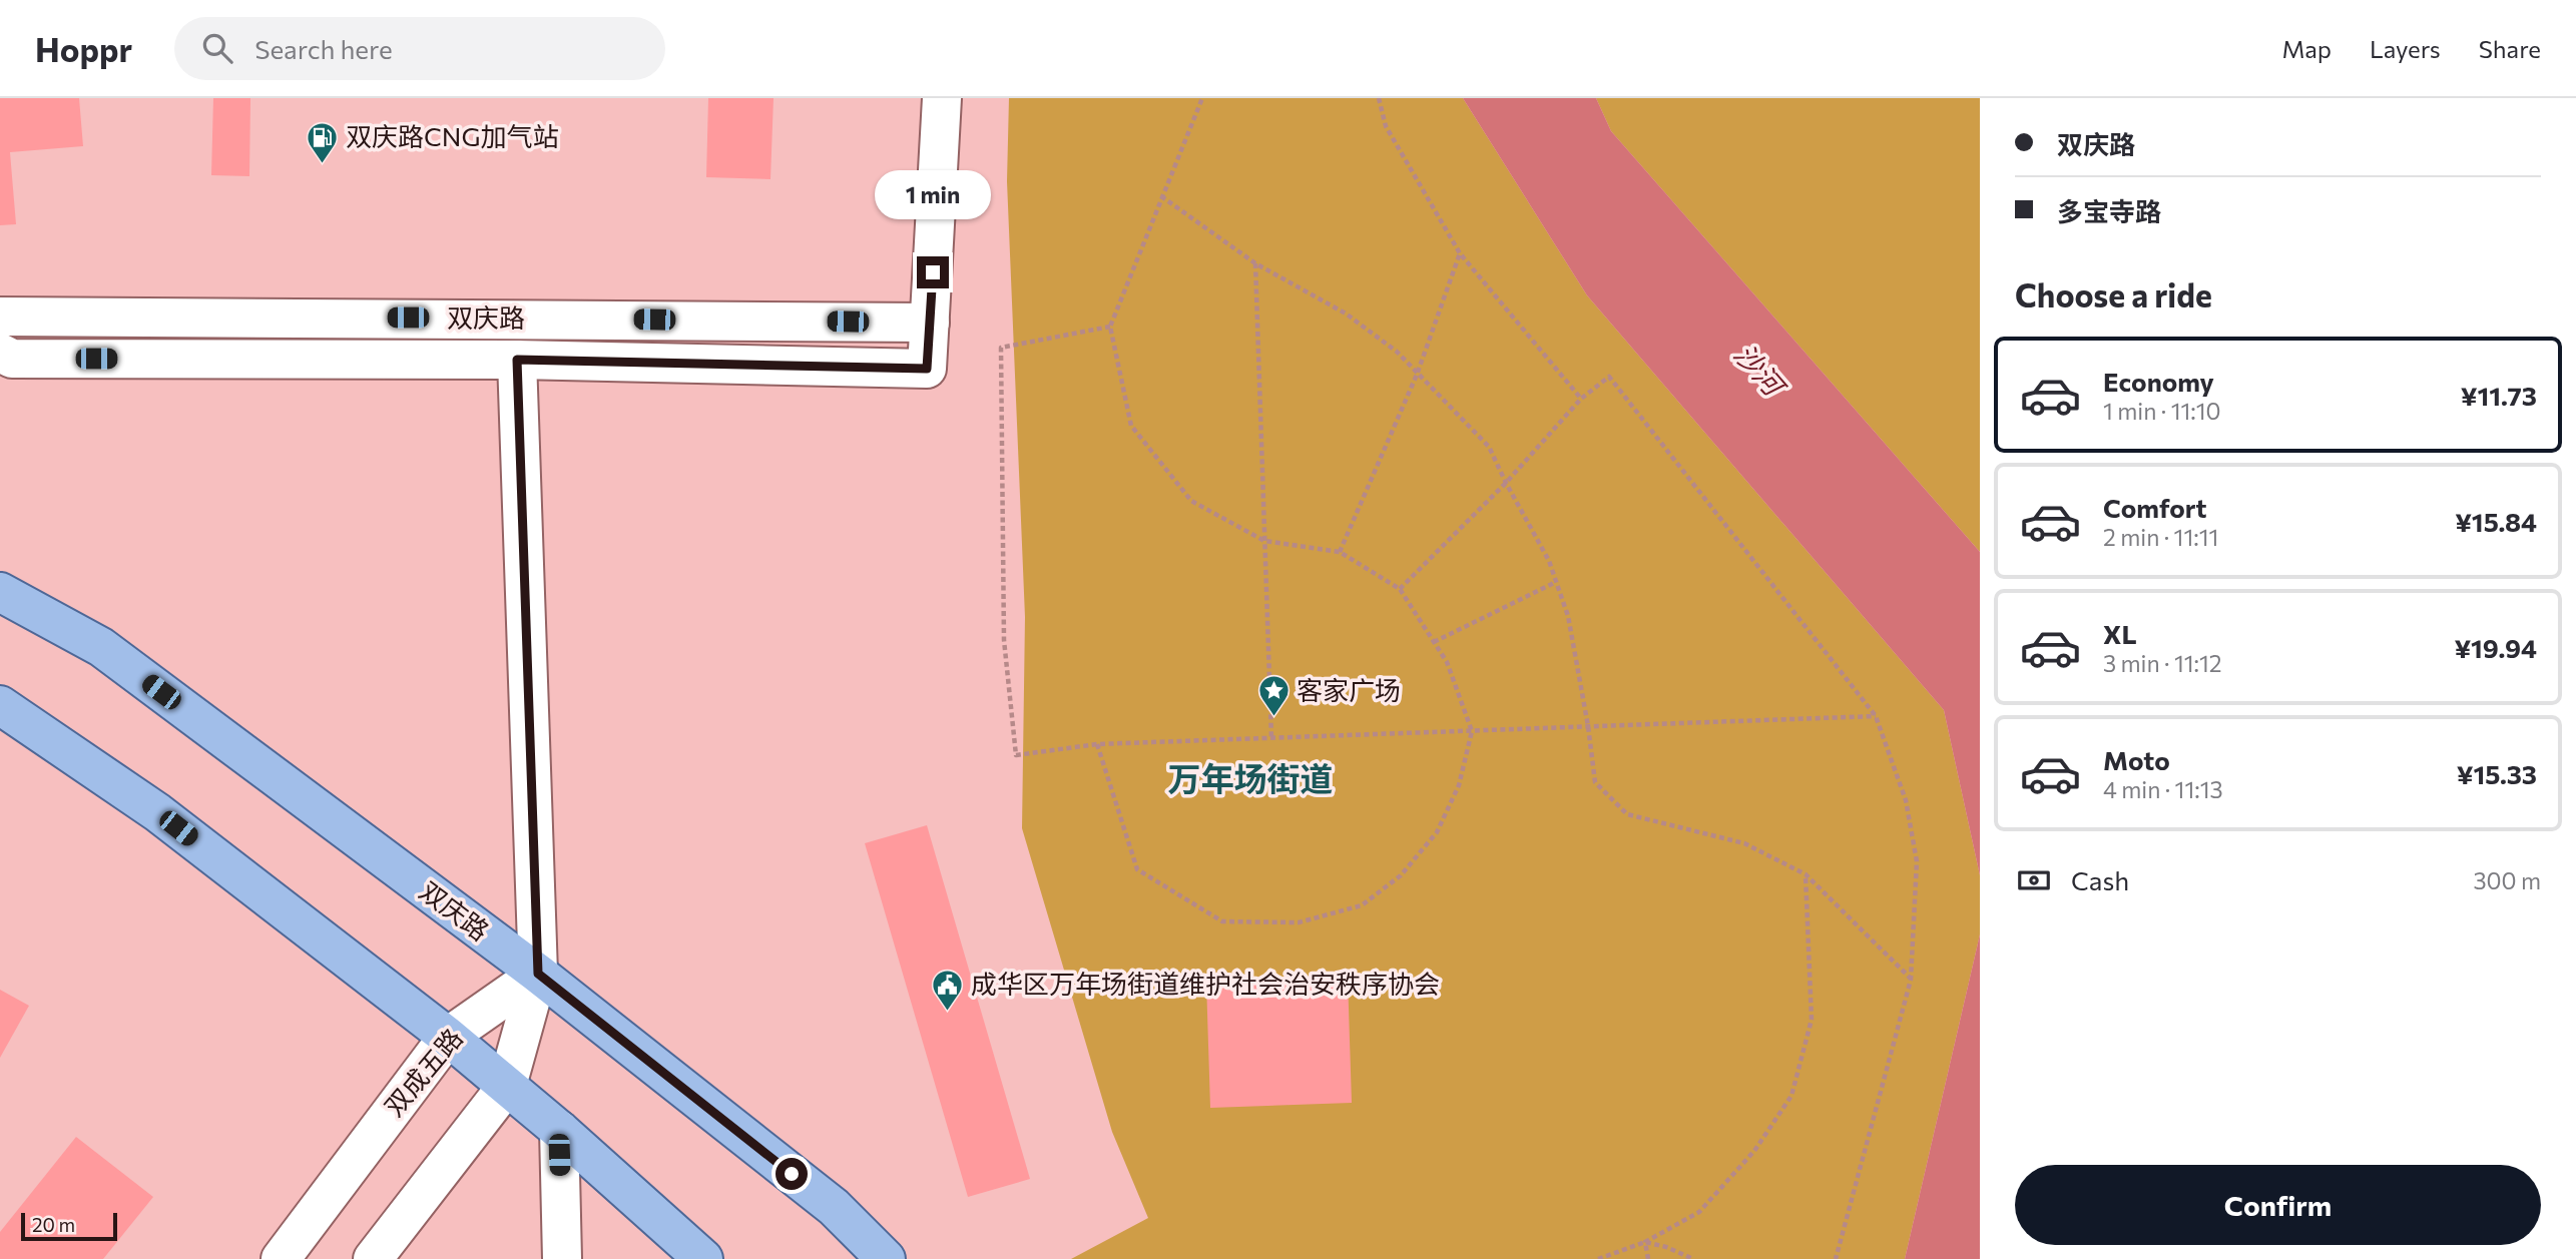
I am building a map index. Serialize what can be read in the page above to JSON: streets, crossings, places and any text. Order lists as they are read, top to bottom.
{
  "streets": {
    "main road": ["双庆路"],
    "street": ["双成五路"]
  },
  "crossings": [
    ["双庆路", "双成五路"]
  ],
  "districts": ["万年场街道"],
  "water": ["沙河"],
  "places": {
    "fuel station": ["双庆路CNG加气站"],
    "place": ["客家广场"],
    "public building": ["成华区万年场街道维护社会治安秩序协会"]
  },
  "scale_bar": "20 m",
  "page": {
    "header": "Hoppr",
    "search": "Search here",
    "nav": ["Map", "Layers", "Share"],
    "banner": ["双庆路", "多宝寺路"],
    "bubble": "1 min",
    "heading": "Choose a ride",
    "list": [
      {
        "name": "Economy",
        "note": "1 min · 11:10",
        "value": "¥11.73"
      },
      {
        "name": "Comfort",
        "note": "2 min · 11:11",
        "value": "¥15.84"
      },
      {
        "name": "XL",
        "note": "3 min · 11:12",
        "value": "¥19.94"
      },
      {
        "name": "Moto",
        "note": "4 min · 11:13",
        "value": "¥15.33"
      }
    ],
    "pay": ["Cash", "300 m"],
    "buttons": "Confirm",
    "scale": "20 m"
  }
}
